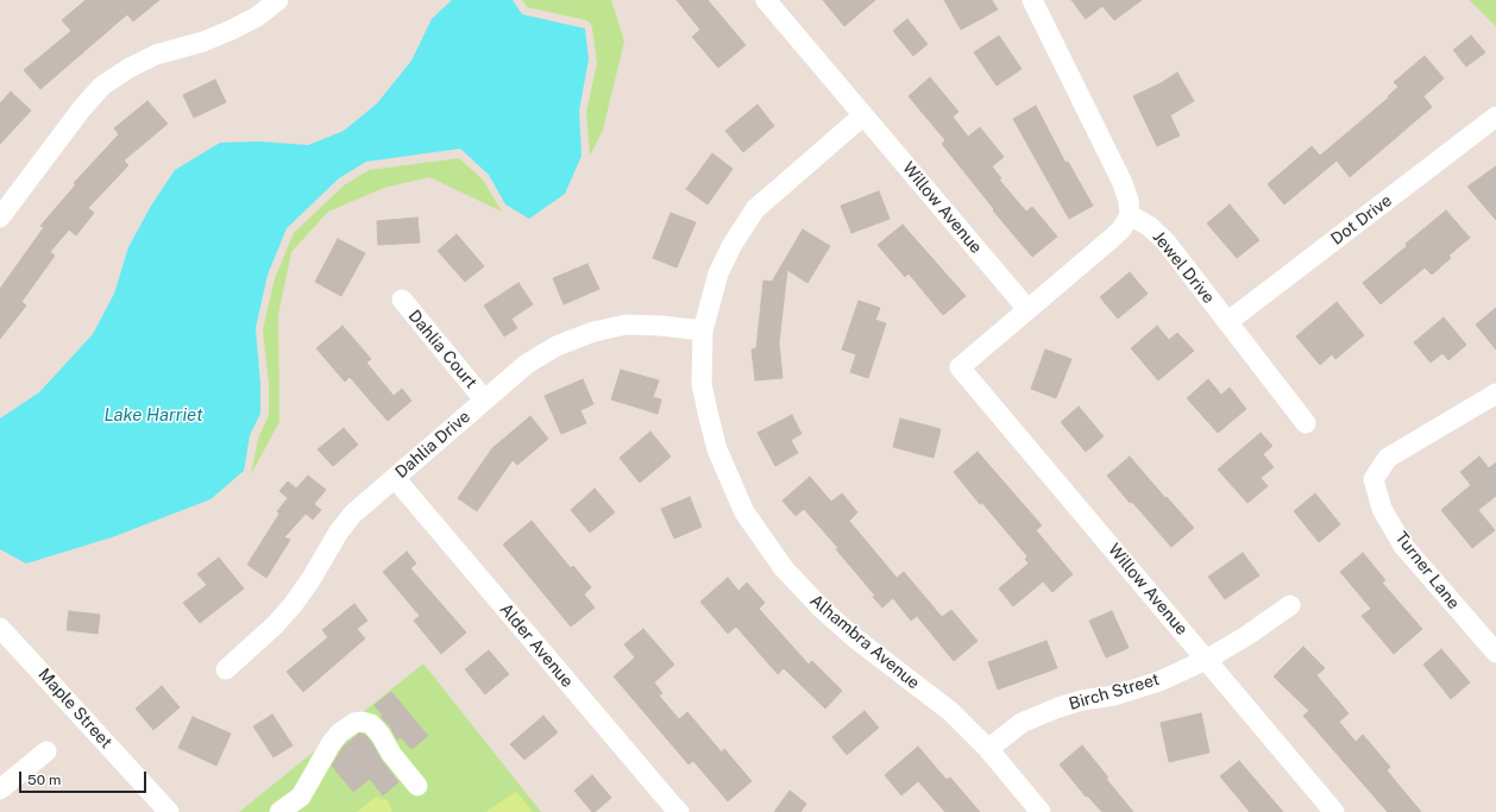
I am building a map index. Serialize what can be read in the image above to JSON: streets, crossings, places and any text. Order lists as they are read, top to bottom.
{
  "streets": {
    "street": [
      "Willow Avenue",
      "Dot Drive",
      "Jewel Drive",
      "Dahlia Court",
      "Dahlia Drive",
      "Turner Lane",
      "Alhambra Avenue",
      "Alder Avenue",
      "Birch Street",
      "Maple Street"
    ]
  },
  "crossings": [
    ["Willow Avenue", "Alhambra Avenue"],
    ["Willow Avenue", "Birch Street"],
    ["Dot Drive", "Jewel Drive"],
    ["Dahlia Court", "Dahlia Drive"],
    ["Dahlia Drive", "Alhambra Avenue"],
    ["Dahlia Drive", "Alder Avenue"],
    ["Alhambra Avenue", "Birch Street"]
  ],
  "water": ["Lake Harriet"],
  "scale_bar": "50 m"
}
